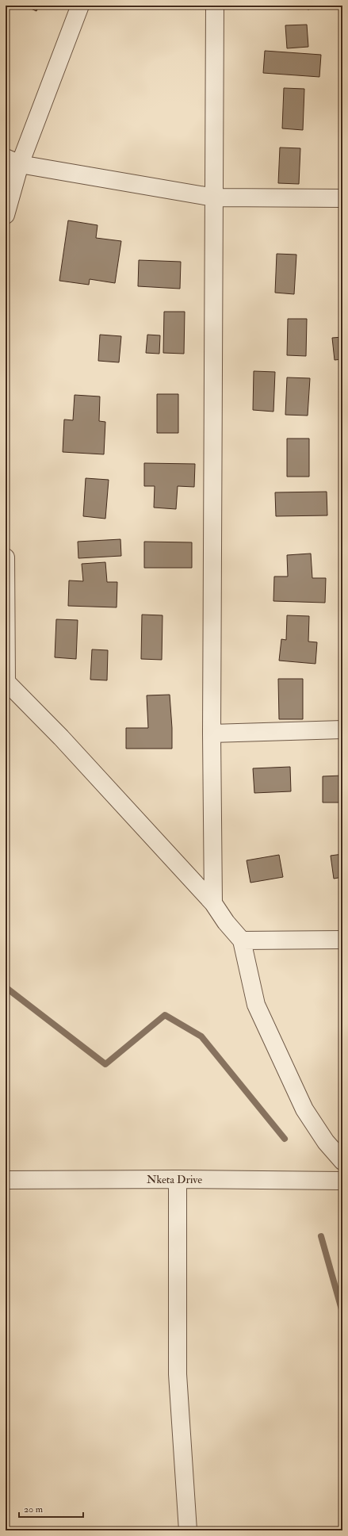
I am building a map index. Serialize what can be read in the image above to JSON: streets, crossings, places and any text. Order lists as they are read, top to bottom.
{
  "streets": {
    "street": ["Nketa Drive"]
  },
  "scale_bar": "20 m"
}
